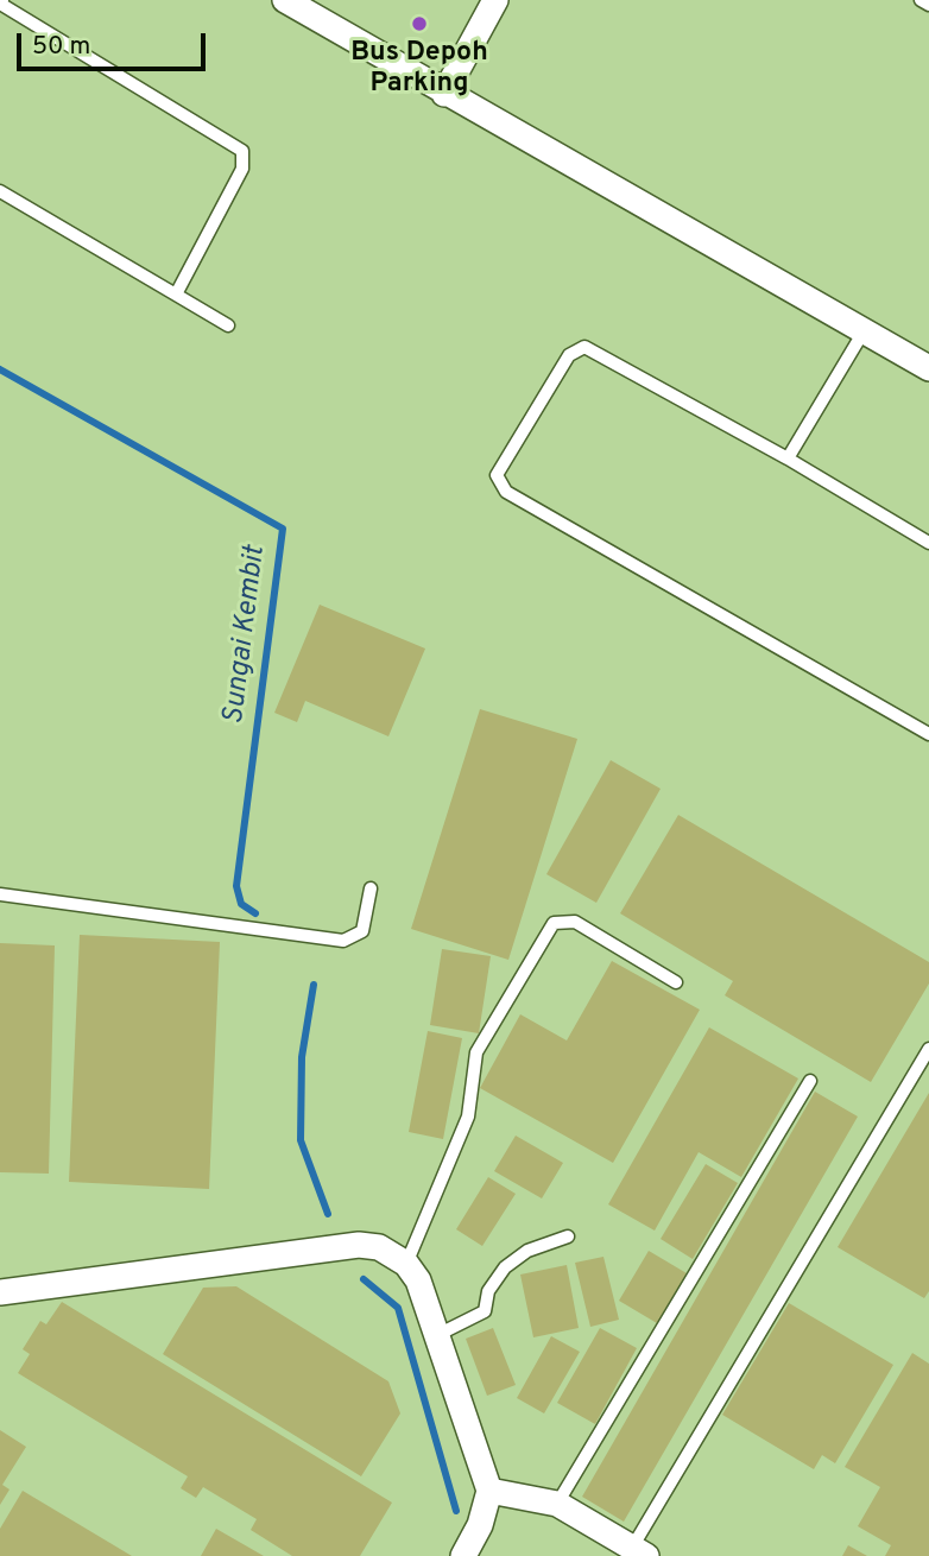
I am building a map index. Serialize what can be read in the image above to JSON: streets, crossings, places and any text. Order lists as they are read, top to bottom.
{
  "water": ["Sungai Kembit"],
  "places": ["Bus Depoh Parking"],
  "scale_bar": "50 m"
}
